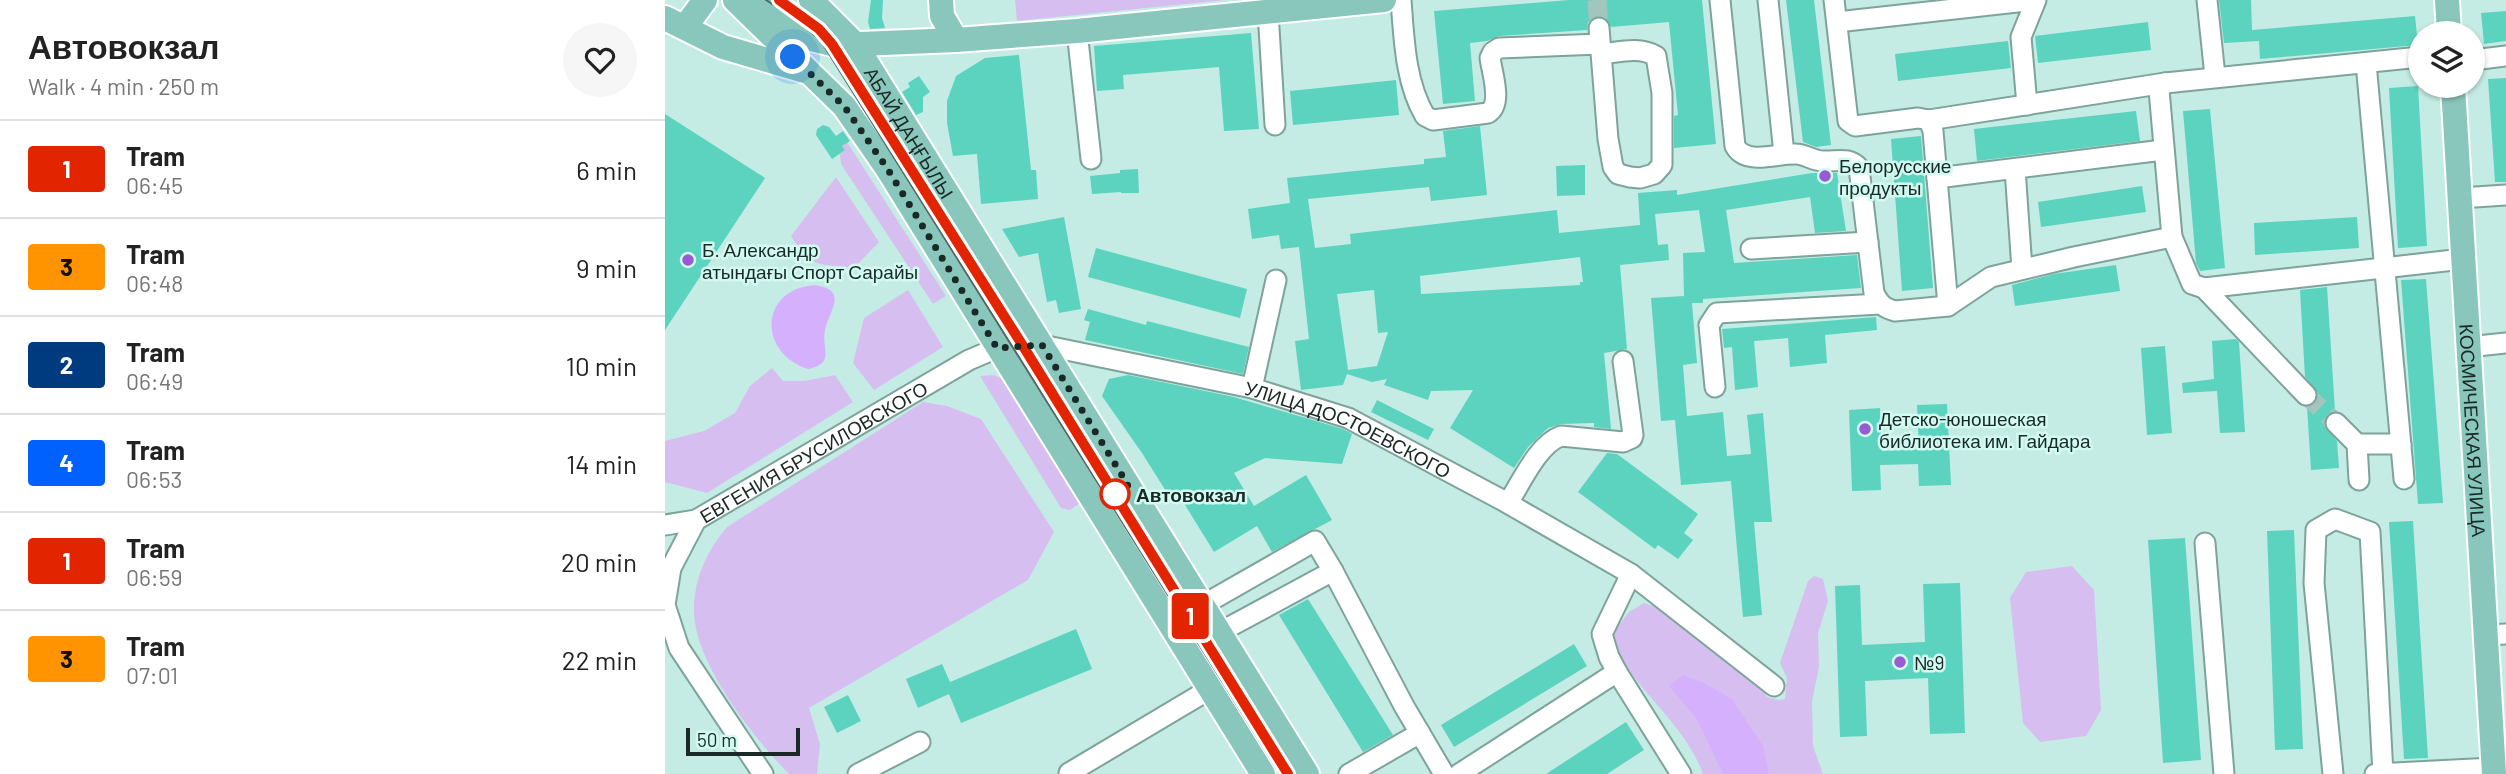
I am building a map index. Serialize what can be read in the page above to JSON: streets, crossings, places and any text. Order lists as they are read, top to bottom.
{
  "streets": {
    "main road": ["АБАЙ ДАҢҒЫЛЫ", "КОСМИЧЕСКАЯ УЛИЦА"],
    "street": ["УЛИЦА ДОСТОЕВСКОГО", "ЕВГЕНИЯ БРУСИЛОВСКОГО"]
  },
  "crossings": [
    ["АБАЙ ДАҢҒЫЛЫ", "УЛИЦА ДОСТОЕВСКОГО"],
    ["АБАЙ ДАҢҒЫЛЫ", "ЕВГЕНИЯ БРУСИЛОВСКОГО"],
    ["УЛИЦА ДОСТОЕВСКОГО", "ЕВГЕНИЯ БРУСИЛОВСКОГО"]
  ],
  "places": [
    "Белорусские продукты",
    "Б. Александр атындағы Спорт Сарайы",
    "Детско-юношеская библиотека им. Гайдара",
    "Автовокзал",
    "№9"
  ],
  "lines": ["tram line 1"],
  "scale_bar": "50 m",
  "page": {
    "heading": ["Автовокзал", "Walk · 4 min · 250 m"],
    "on_map": "1",
    "list": [
      {
        "mark": "1",
        "name": "Tram",
        "note": "06:45",
        "value": "6 min"
      },
      {
        "mark": "3",
        "name": "Tram",
        "note": "06:48",
        "value": "9 min"
      },
      {
        "mark": "2",
        "name": "Tram",
        "note": "06:49",
        "value": "10 min"
      },
      {
        "mark": "4",
        "name": "Tram",
        "note": "06:53",
        "value": "14 min"
      },
      {
        "mark": "1",
        "name": "Tram",
        "note": "06:59",
        "value": "20 min"
      },
      {
        "mark": "3",
        "name": "Tram",
        "note": "07:01",
        "value": "22 min"
      }
    ],
    "scale": "50 m"
  }
}
